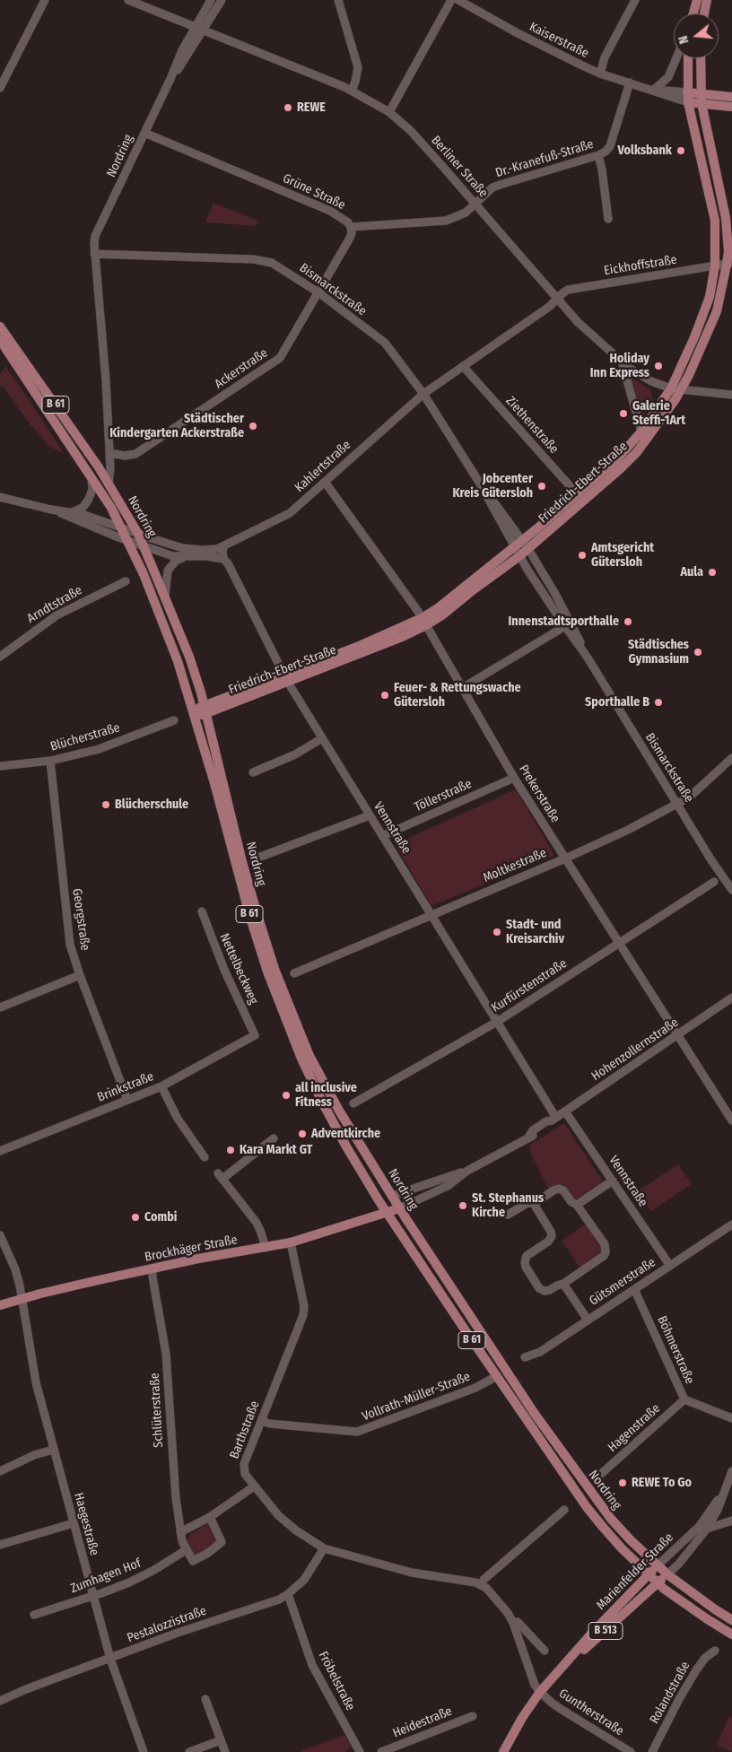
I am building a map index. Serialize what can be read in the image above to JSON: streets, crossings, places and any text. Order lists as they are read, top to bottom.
{
  "streets": {
    "main road": [
      "Kaiserstraße",
      "Nordring",
      "B 61",
      "Friedrich-Ebert-Straße",
      "Hohenzollernstraße",
      "Brockhäger Straße",
      "Marienfelder Straße",
      "B 513"
    ],
    "street": [
      "Dr.-Kranefuß-Straße",
      "Berliner Straße",
      "Grüne Straße",
      "Eickhoffstraße",
      "Bismarckstraße",
      "Ackerstraße",
      "Ziethenstraße",
      "Kahlertstraße",
      "Arndtstraße",
      "Blücherstraße",
      "Prekerstraße",
      "Töllerstraße",
      "Vennstraße",
      "Moltkestraße",
      "Georgstraße",
      "Nettelbeckweg",
      "Kurfürstenstraße",
      "Brinkstraße",
      "Gütsmerstraße",
      "Böhmerstraße",
      "Vollrath-Müller-Straße",
      "Schlüterstraße",
      "Hagenstraße",
      "Barthstraße",
      "Haegestraße",
      "Zumhagen Hof",
      "Pestalozzistraße",
      "Fröbelstraße",
      "Rolandstraße",
      "Guntherstraße",
      "Heidestraße"
    ]
  },
  "crossings": [
    ["Kaiserstraße", "Dr.-Kranefuß-Straße"],
    ["Kaiserstraße", "Friedrich-Ebert-Straße"],
    ["Nordring", "Berliner Straße"],
    ["Nordring", "Grüne Straße"],
    ["Nordring", "Bismarckstraße"],
    ["Nordring", "Ackerstraße"],
    ["Nordring", "B 61"],
    ["Nordring", "Kahlertstraße"],
    ["Nordring", "Friedrich-Ebert-Straße"],
    ["Nordring", "Hohenzollernstraße"],
    ["Nordring", "Brockhäger Straße"],
    ["Nordring", "Vollrath-Müller-Straße"],
    ["Nordring", "Marienfelder Straße"],
    ["Dr.-Kranefuß-Straße", "Berliner Straße"],
    ["Dr.-Kranefuß-Straße", "Grüne Straße"],
    ["Berliner Straße", "Grüne Straße"],
    ["Berliner Straße", "Eickhoffstraße"],
    ["Berliner Straße", "Kahlertstraße"],
    ["Berliner Straße", "Friedrich-Ebert-Straße"],
    ["Grüne Straße", "Ackerstraße"],
    ["Eickhoffstraße", "Kahlertstraße"],
    ["Eickhoffstraße", "Friedrich-Ebert-Straße"],
    ["Bismarckstraße", "Ackerstraße"],
    ["Bismarckstraße", "Kahlertstraße"],
    ["Bismarckstraße", "Friedrich-Ebert-Straße"],
    ["Bismarckstraße", "Moltkestraße"],
    ["Ziethenstraße", "Kahlertstraße"],
    ["Ziethenstraße", "Friedrich-Ebert-Straße"],
    ["Kahlertstraße", "Prekerstraße"],
    ["Kahlertstraße", "Vennstraße"],
    ["Friedrich-Ebert-Straße", "Prekerstraße"],
    ["Friedrich-Ebert-Straße", "Vennstraße"],
    ["Blücherstraße", "Georgstraße"],
    ["Prekerstraße", "Töllerstraße"],
    ["Prekerstraße", "Moltkestraße"],
    ["Prekerstraße", "Kurfürstenstraße"],
    ["Prekerstraße", "Hohenzollernstraße"],
    ["Töllerstraße", "Vennstraße"],
    ["Vennstraße", "Moltkestraße"],
    ["Vennstraße", "Kurfürstenstraße"],
    ["Vennstraße", "Hohenzollernstraße"],
    ["Vennstraße", "Gütsmerstraße"],
    ["Georgstraße", "Brinkstraße"],
    ["Nettelbeckweg", "Brinkstraße"],
    ["Hohenzollernstraße", "Brockhäger Straße"],
    ["Brockhäger Straße", "Schlüterstraße"],
    ["Brockhäger Straße", "Barthstraße"],
    ["Brockhäger Straße", "Haegestraße"],
    ["Gütsmerstraße", "Böhmerstraße"],
    ["Böhmerstraße", "Hagenstraße"],
    ["Vollrath-Müller-Straße", "Barthstraße"],
    ["Schlüterstraße", "Zumhagen Hof"],
    ["Barthstraße", "Pestalozzistraße"],
    ["Haegestraße", "Zumhagen Hof"],
    ["Haegestraße", "Pestalozzistraße"],
    ["Marienfelder Straße", "Guntherstraße"],
    ["Pestalozzistraße", "Fröbelstraße"]
  ],
  "places": [
    "REWE",
    "Volksbank",
    "Holiday Inn Express",
    "Galerie Steffi-1Art",
    "Städtischer Kindergarten Ackerstraße",
    "Jobcenter Kreis Gütersloh",
    "Amtsgericht Gütersloh",
    "Aula",
    "Innenstadtsporthalle",
    "Städtisches Gymnasium",
    "Feuer- & Rettungswache Gütersloh",
    "Sporthalle B",
    "Blücherschule",
    "Stadt- und Kreisarchiv",
    "all inclusive Fitness",
    "Adventkirche",
    "Kara Markt GT",
    "St. Stephanus Kirche",
    "Combi",
    "REWE To Go"
  ],
  "north": "left"
}
